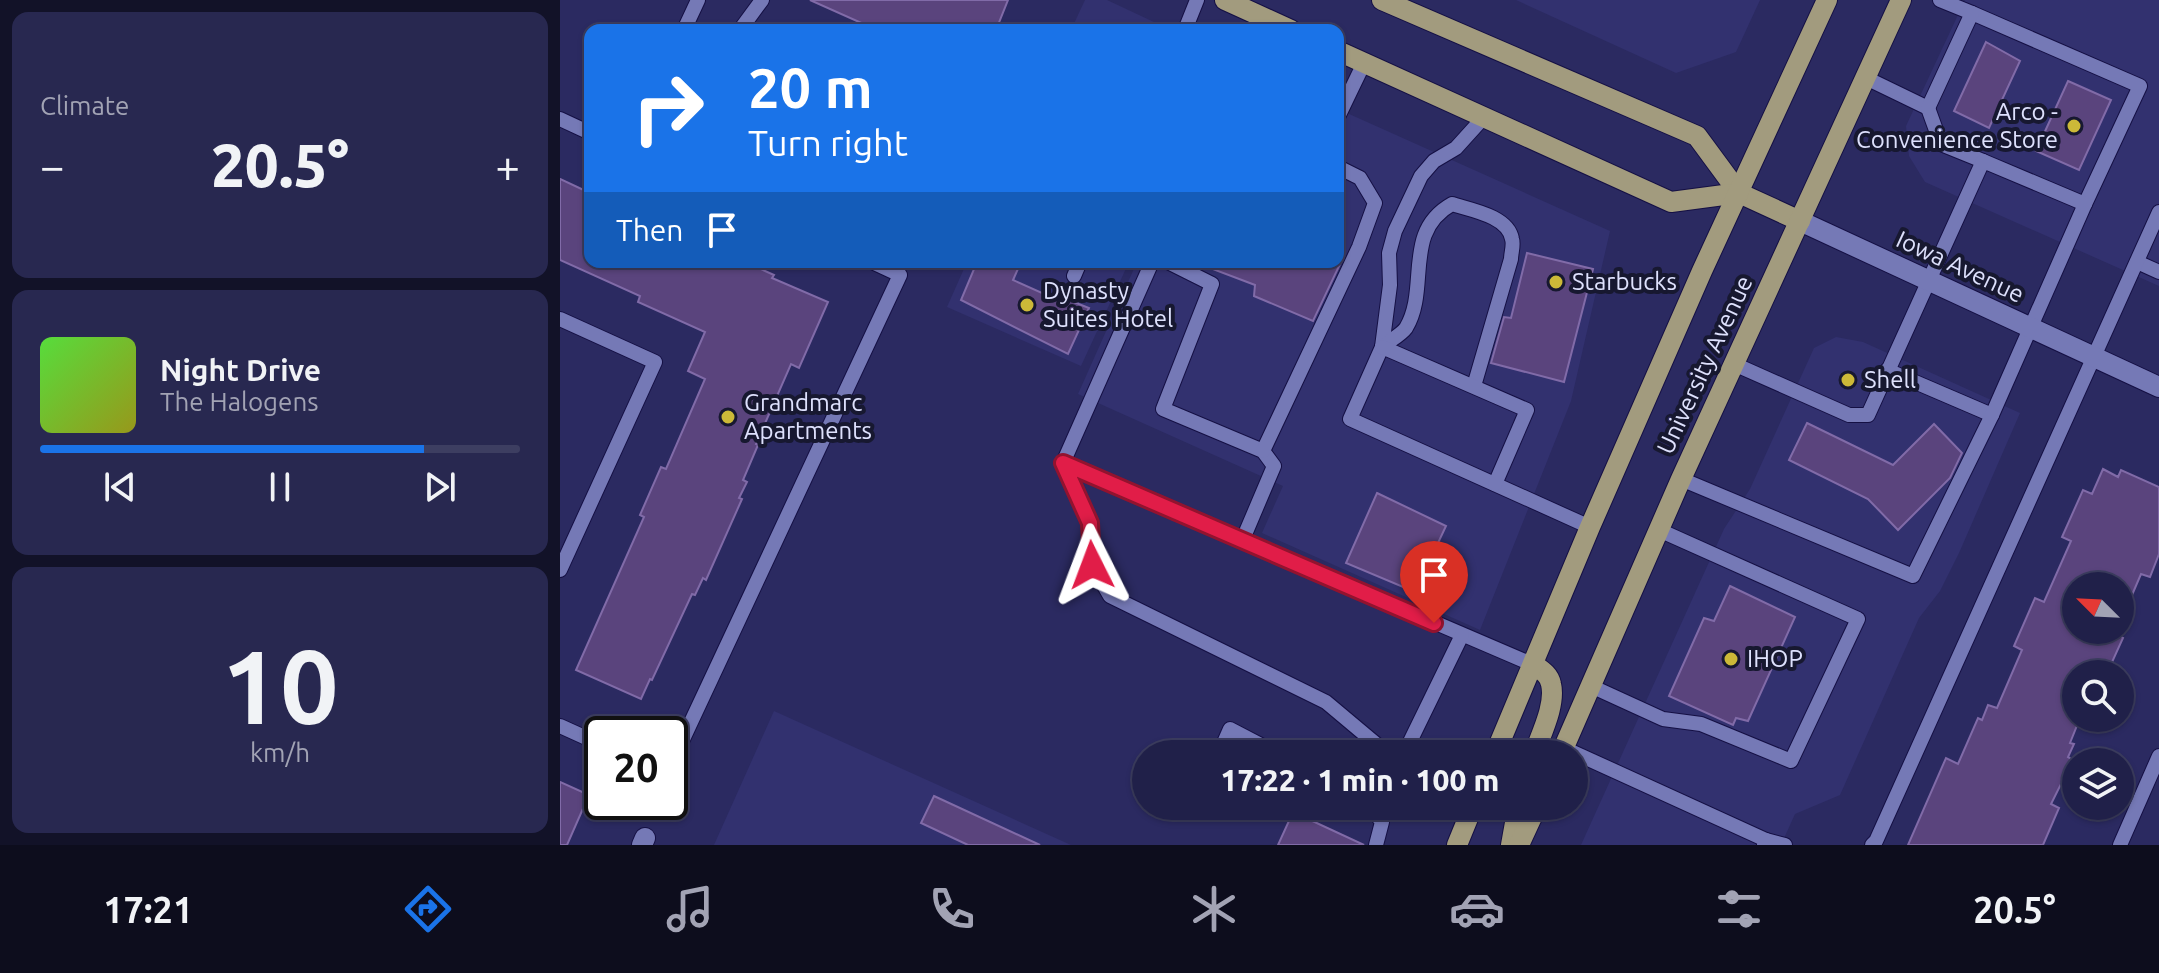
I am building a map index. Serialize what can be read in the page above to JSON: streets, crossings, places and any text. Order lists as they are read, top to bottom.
{
  "streets": {
    "main road": ["Iowa Avenue", "University Avenue"]
  },
  "crossings": [
    ["Iowa Avenue", "University Avenue"]
  ],
  "places": [
    "Arco - Convenience Store",
    "Starbucks",
    "Dynasty Suites Hotel",
    "Shell",
    "Grandmarc Apartments",
    "IHOP"
  ],
  "north": "top left",
  "page": {
    "tile": [
      "Climate",
      ["10", "km/h"]
    ],
    "turn": ["20 m", "Turn right"],
    "heat": ["−", "20.5°", "+"],
    "then": "Then",
    "song": ["Night Drive", "The Halogens"],
    "limit": "20",
    "trip": "17:22 · 1 min · 100 m",
    "tabs": ["17:21", "20.5°"]
  }
}
